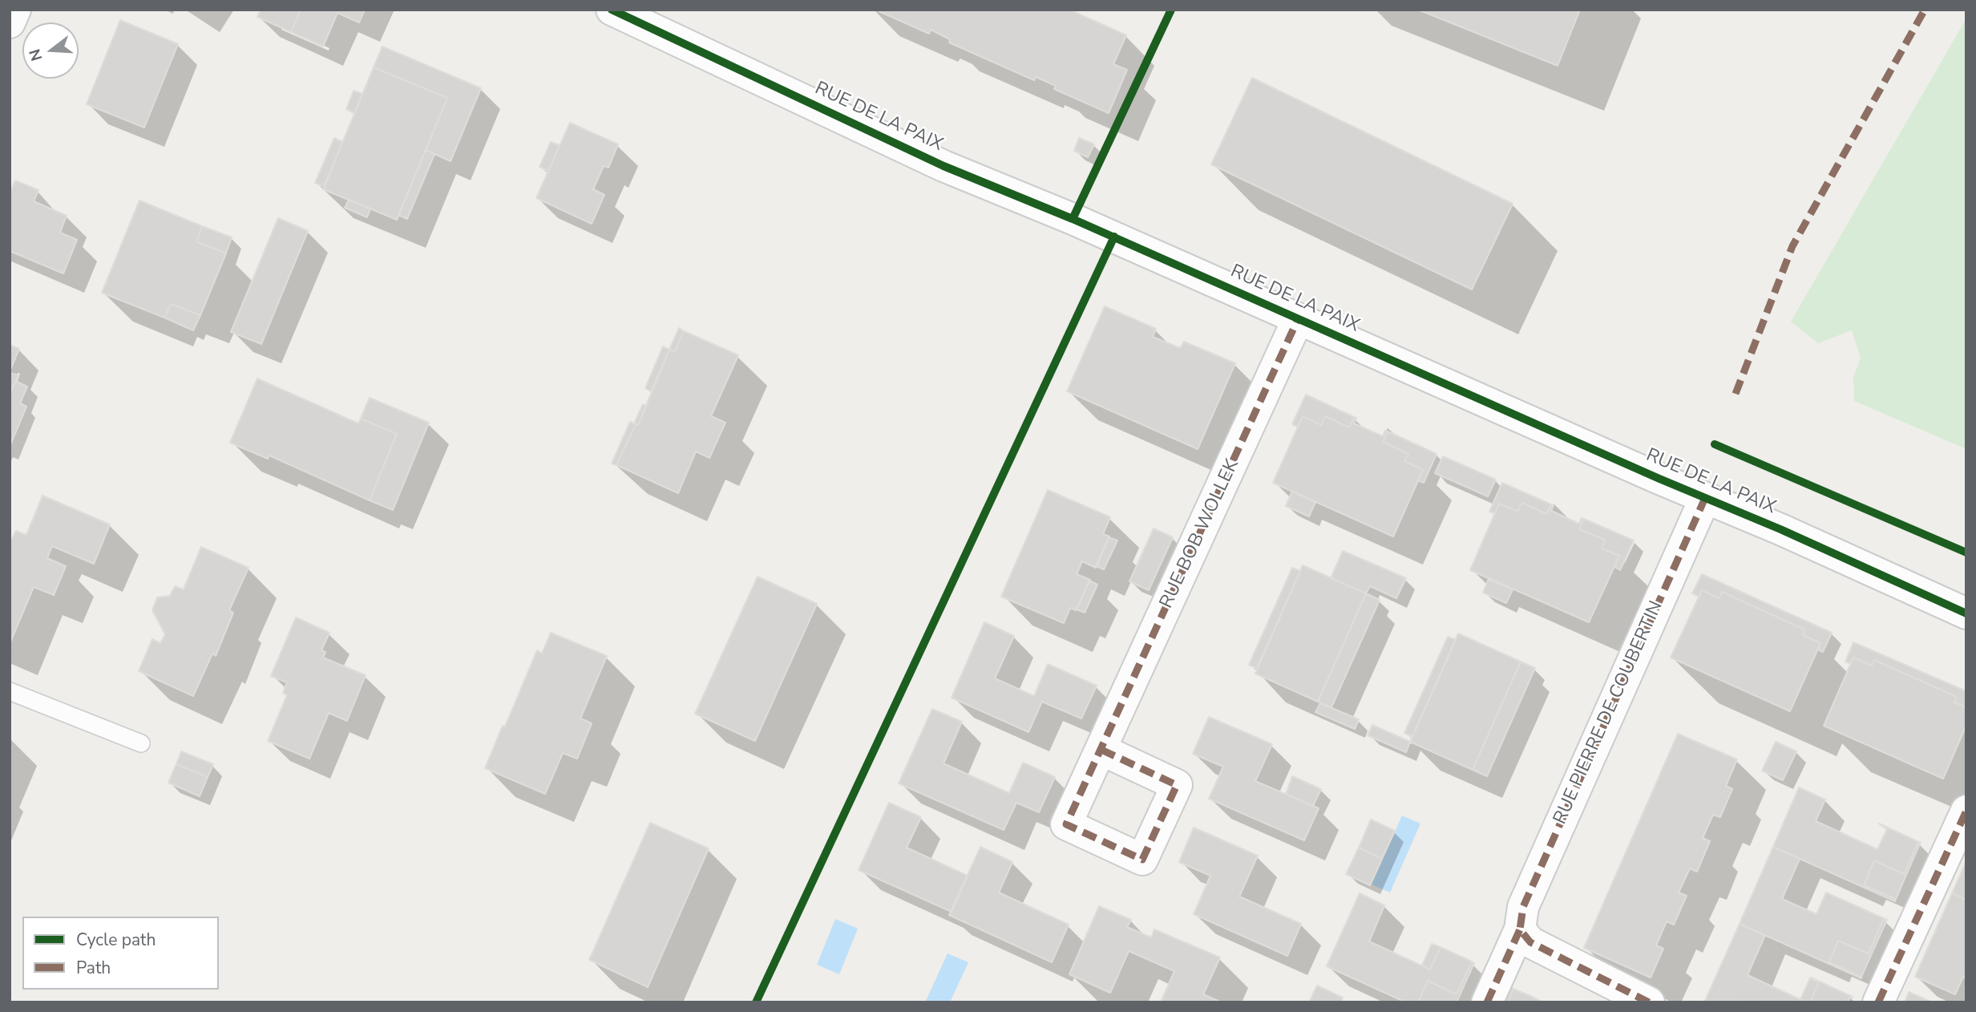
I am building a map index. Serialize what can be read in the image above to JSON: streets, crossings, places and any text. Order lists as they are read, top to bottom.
{
  "streets": {
    "street": ["RUE DE LA PAIX", "RUE BOB WOLLEK", "RUE PIERRE DE COUBERTIN"]
  },
  "crossings": [
    ["RUE DE LA PAIX", "RUE BOB WOLLEK"],
    ["RUE DE LA PAIX", "RUE PIERRE DE COUBERTIN"]
  ],
  "legend": ["Cycle path", "Path"],
  "north": "left"
}
